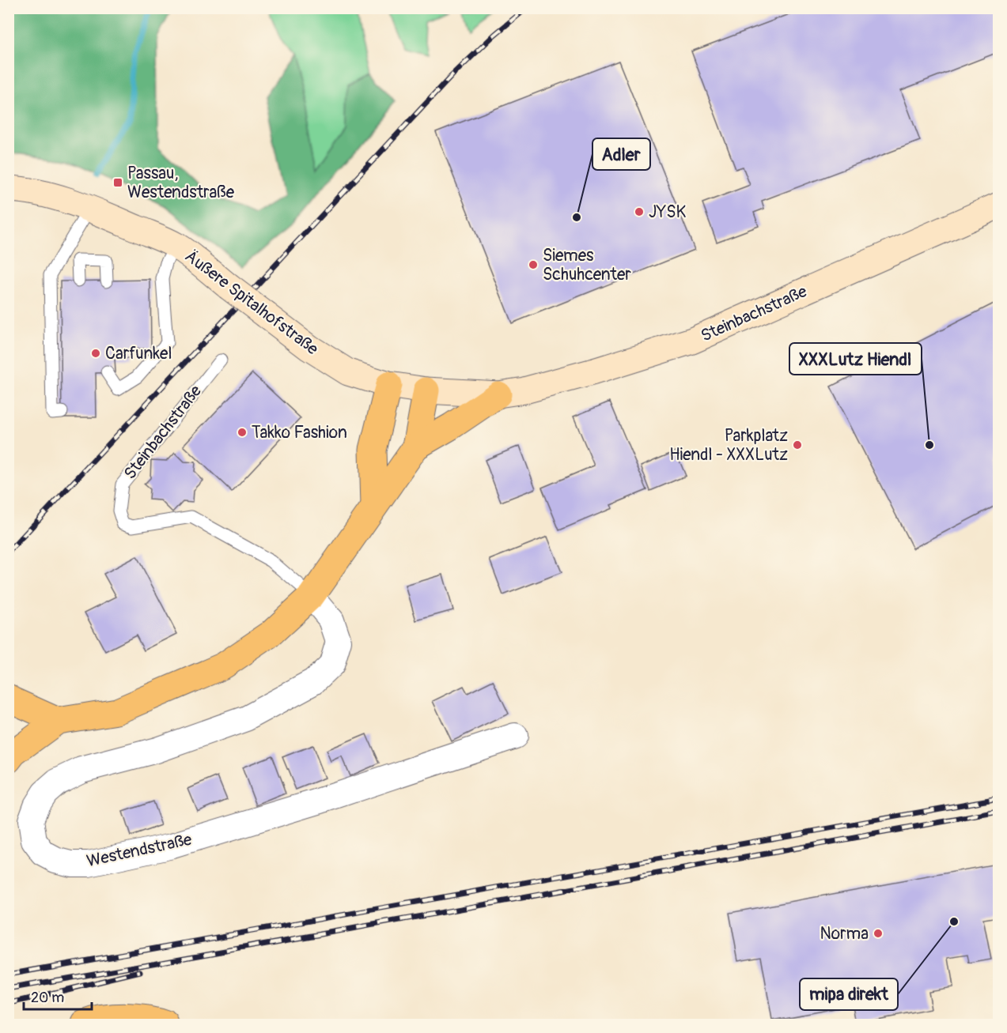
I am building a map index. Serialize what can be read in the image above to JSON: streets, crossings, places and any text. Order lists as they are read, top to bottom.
{
  "streets": {
    "street": ["Äußere Spitalhofstraße", "Steinbachstraße", "Westendstraße"]
  },
  "crossings": [
    ["Äußere Spitalhofstraße", "Steinbachstraße"],
    ["Steinbachstraße", "Westendstraße"]
  ],
  "places": {
    "transit": ["Passau, Westendstraße"],
    "other": [
      "JYSK",
      "Adler",
      "Siemes Schuhcenter",
      "Carfunkel",
      "Takko Fashion",
      "Parkplatz Hiendl - XXXLutz",
      "XXXLutz Hiendl",
      "mipa direkt",
      "Norma"
    ]
  },
  "scale_bar": "20 m"
}
